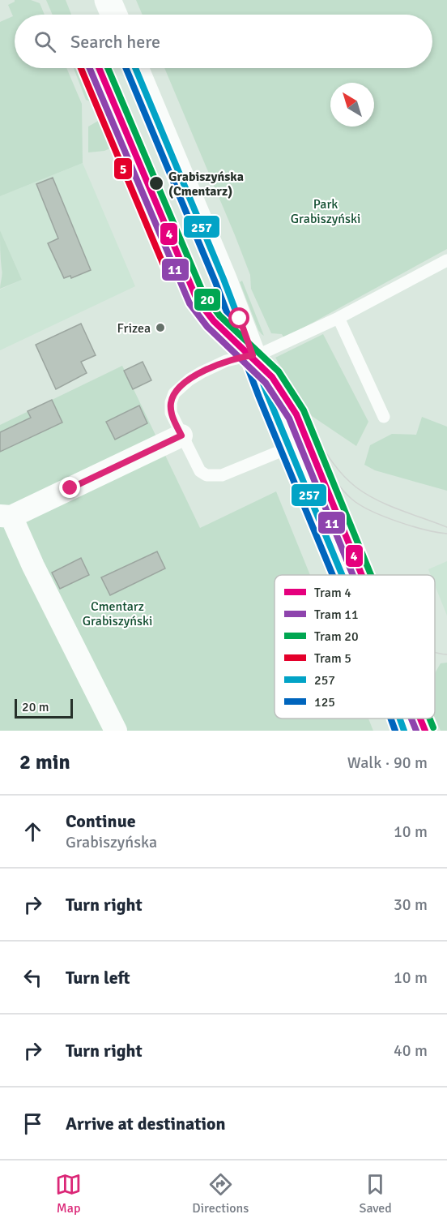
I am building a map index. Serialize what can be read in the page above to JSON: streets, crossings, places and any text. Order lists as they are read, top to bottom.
{
  "parks": ["Park Grabiszyński", "Cmentarz Grabiszyński"],
  "places": ["Grabiszyńska (Cmentarz)", "Frizea"],
  "lines": [
    "tram line 4",
    "tram line 11",
    "tram line 20",
    "tram line 5",
    "transit line 257",
    "transit line 125"
  ],
  "legend": [
    "Tram 4",
    "Tram 11",
    "Tram 20",
    "Tram 5",
    "257",
    "125"
  ],
  "scale_bar": "20 m",
  "north": "top left",
  "page": {
    "search": "Search here",
    "scale": "20 m",
    "heading": ["2 min", "Walk · 90 m"],
    "list": [
      ["Continue", "Grabiszyńska", "10 m"],
      ["Turn right", "30 m"],
      ["Turn left", "10 m"],
      ["Turn right", "40 m"],
      "Arrive at destination"
    ],
    "nav": ["Map", "Directions", "Saved"]
  }
}
